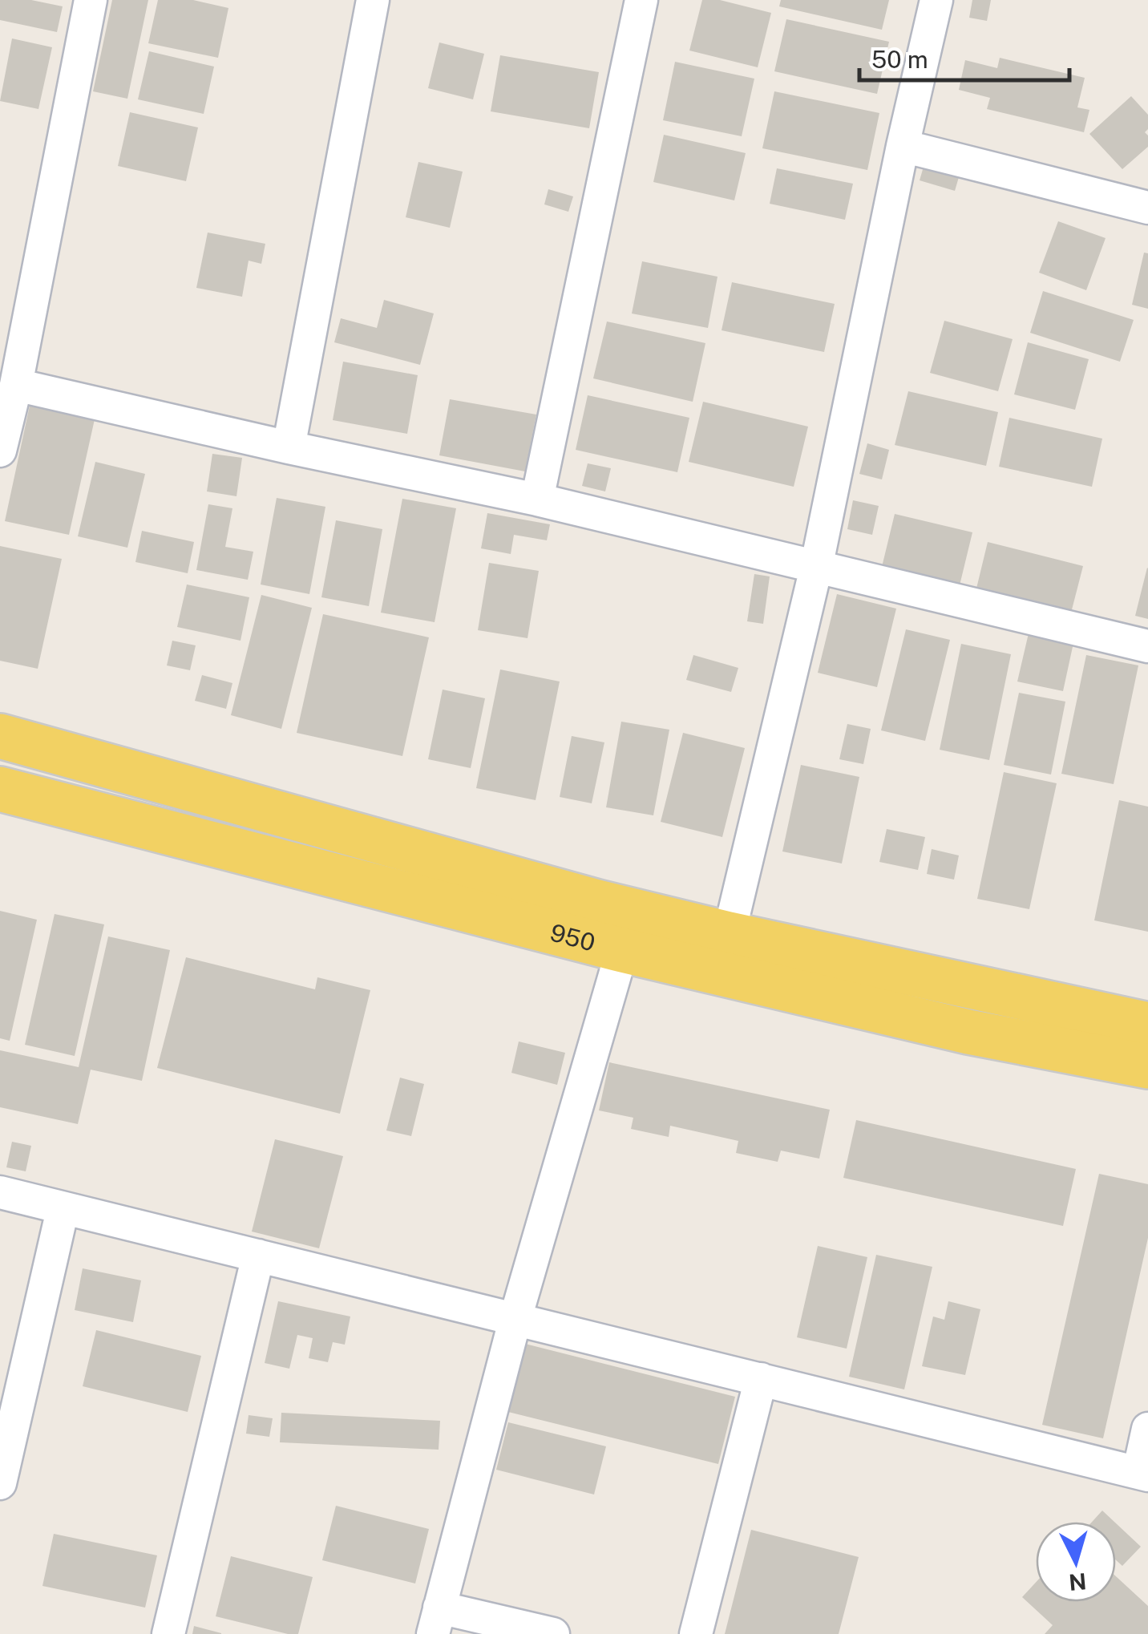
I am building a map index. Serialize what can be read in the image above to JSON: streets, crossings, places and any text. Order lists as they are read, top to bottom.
{
  "streets": {
    "main road": ["950"]
  },
  "scale_bar": "50 m",
  "north": "bottom"
}
